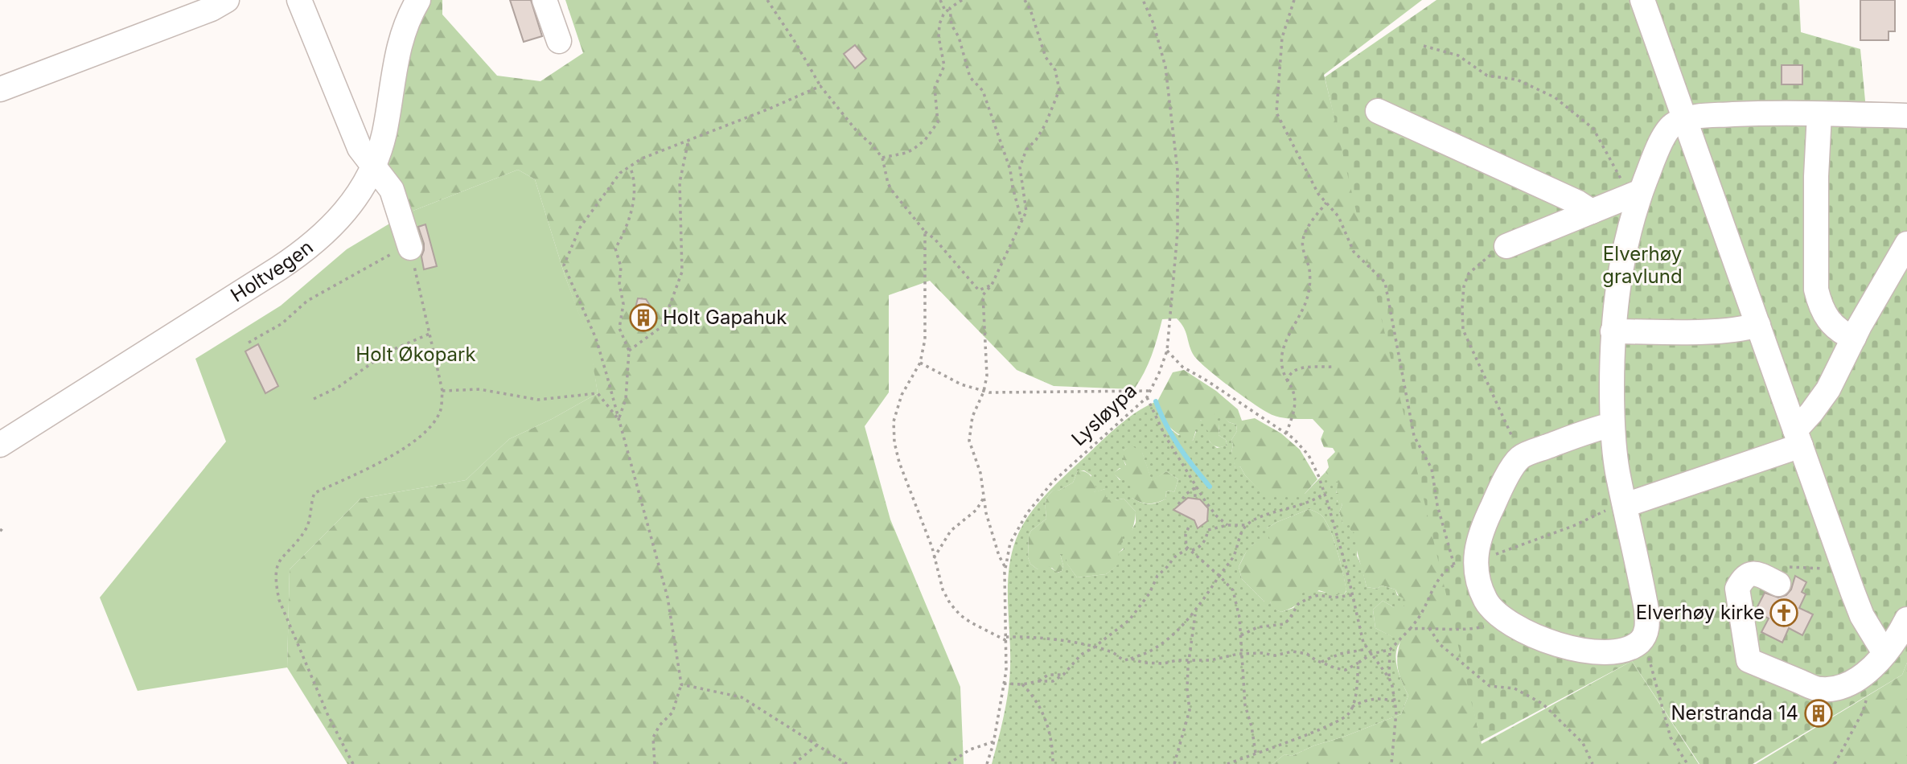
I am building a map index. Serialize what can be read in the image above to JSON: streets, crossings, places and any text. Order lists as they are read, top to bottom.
{
  "streets": {
    "street": ["Holtvegen"],
    "path": ["Lysløypa"]
  },
  "parks": ["Elverhøy gravlund", "Holt Økopark"],
  "places": {
    "building": ["Holt Gapahuk", "Nerstranda 14"],
    "church": ["Elverhøy kirke"]
  }
}
